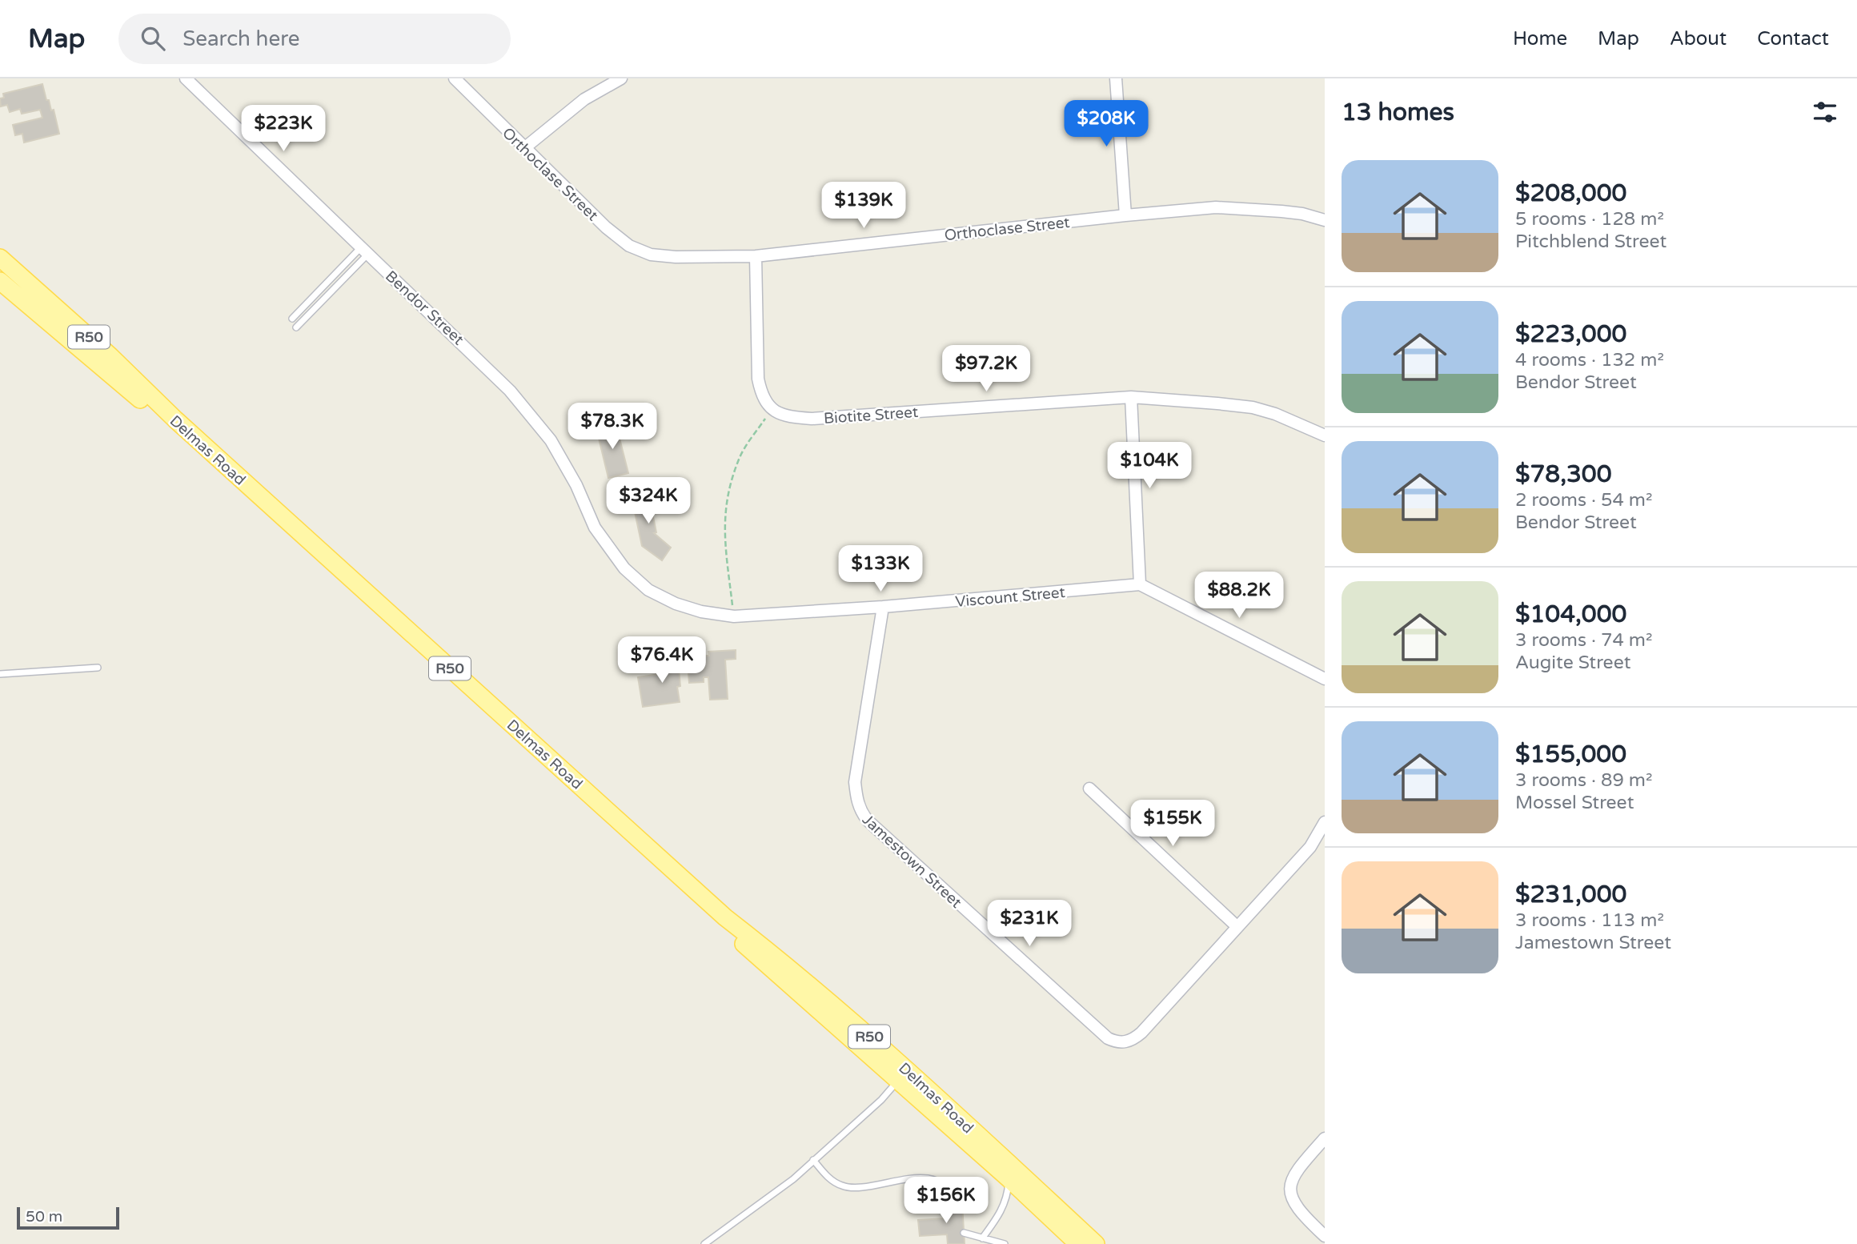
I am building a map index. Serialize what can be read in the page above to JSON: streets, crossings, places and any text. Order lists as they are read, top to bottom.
{
  "streets": {
    "main road": ["R50", "Delmas Road"],
    "street": [
      "Orthoclase Street",
      "Bendor Street",
      "Biotite Street",
      "Viscount Street",
      "Jamestown Street"
    ]
  },
  "crossings": [
    ["Bendor Street", "Viscount Street"],
    ["Viscount Street", "Jamestown Street"]
  ],
  "scale_bar": "50 m",
  "page": {
    "header": "Map",
    "search": "Search here",
    "nav": [
      "Home",
      "Map",
      "About",
      "Contact"
    ],
    "heading": "13 homes",
    "price": [
      "$208K",
      "$223K",
      "$139K",
      "$97.2K",
      "$78.3K",
      "$104K",
      "$324K",
      "$133K",
      "$88.2K",
      "$76.4K",
      "$155K",
      "$231K",
      "$156K"
    ],
    "list": [
      {
        "name": "$208,000",
        "note": "5 rooms · 128 m² · Pitchblend Street"
      },
      {
        "name": "$223,000",
        "note": "4 rooms · 132 m² · Bendor Street"
      },
      {
        "name": "$78,300",
        "note": "2 rooms · 54 m² · Bendor Street"
      },
      {
        "name": "$104,000",
        "note": "3 rooms · 74 m² · Augite Street"
      },
      {
        "name": "$155,000",
        "note": "3 rooms · 89 m² · Mossel Street"
      },
      {
        "name": "$231,000",
        "note": "3 rooms · 113 m² · Jamestown Street"
      }
    ],
    "scale": "50 m"
  }
}
